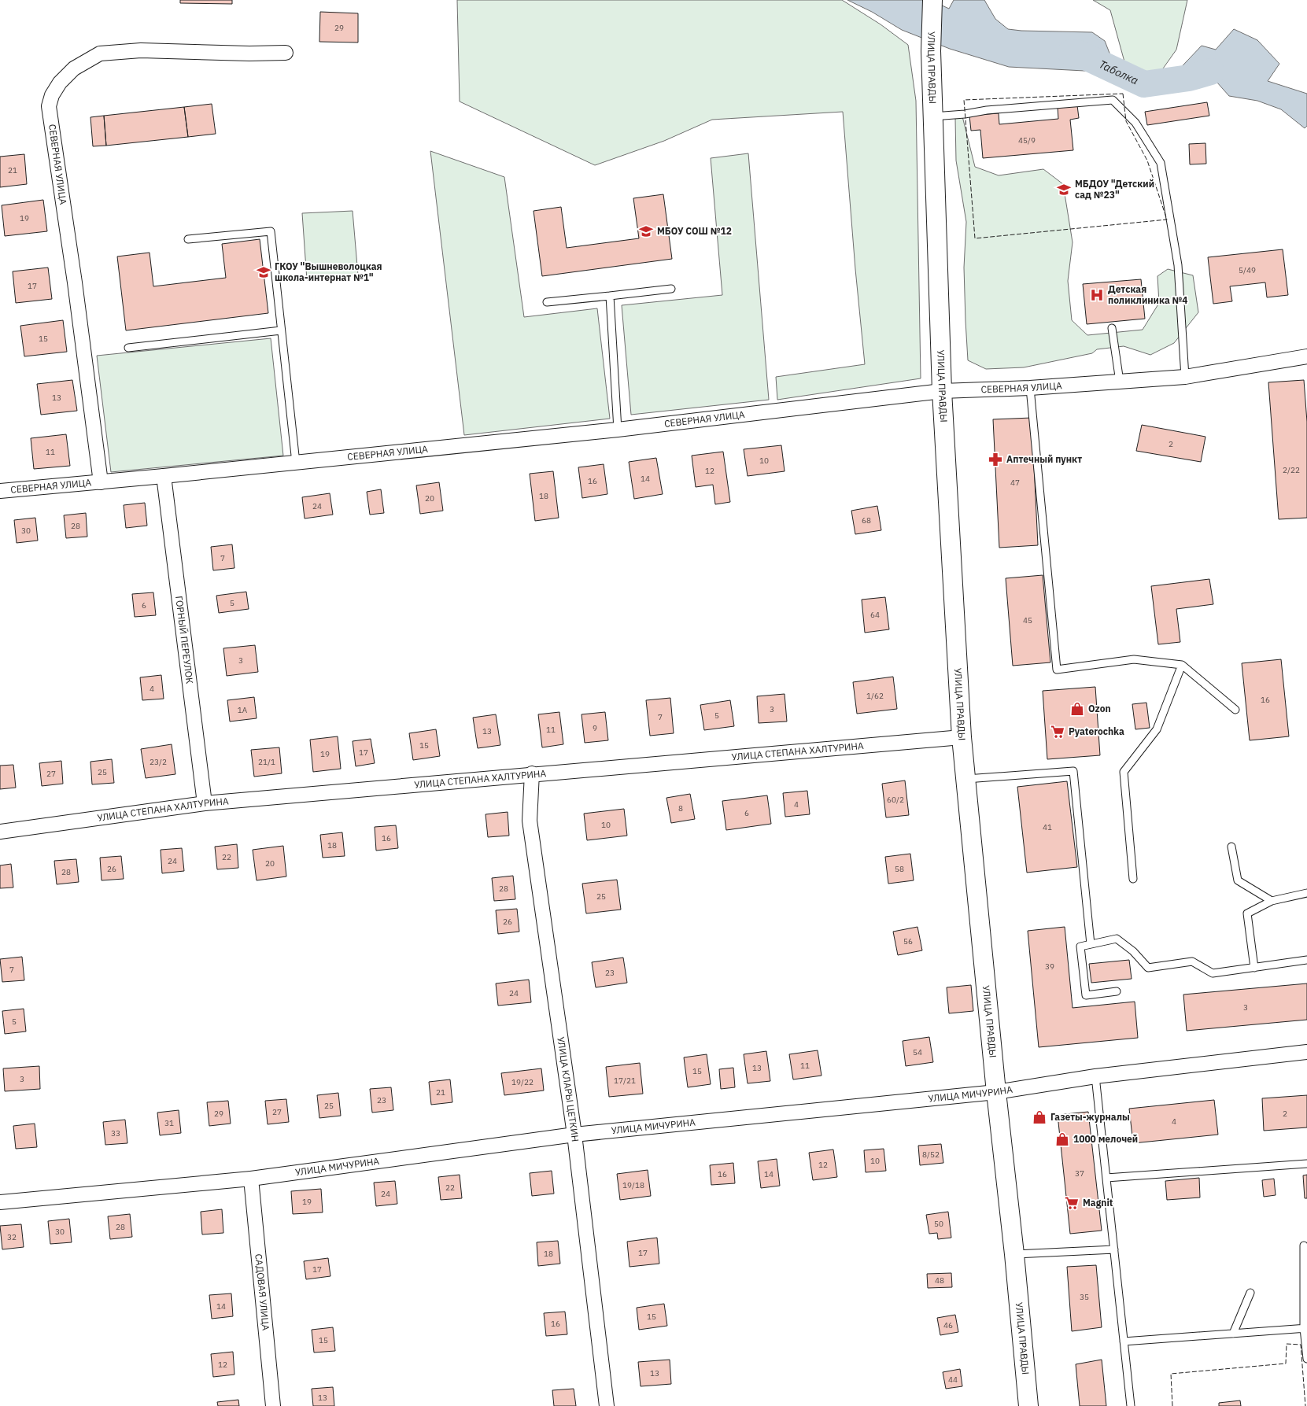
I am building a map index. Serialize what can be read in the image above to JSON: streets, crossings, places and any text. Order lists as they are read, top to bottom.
{
  "streets": {
    "street": [
      "УЛИЦА ПРАВДЫ",
      "СЕВЕРНАЯ УЛИЦА",
      "ГОРНЫЙ ПЕРЕУЛОК",
      "УЛИЦА СТЕПАНА ХАЛТУРИНА",
      "УЛИЦА КЛАРЫ ЦЕТКИН",
      "УЛИЦА МИЧУРИНА",
      "САДОВАЯ УЛИЦА"
    ]
  },
  "crossings": [
    ["УЛИЦА ПРАВДЫ", "СЕВЕРНАЯ УЛИЦА"],
    ["УЛИЦА ПРАВДЫ", "УЛИЦА СТЕПАНА ХАЛТУРИНА"],
    ["УЛИЦА ПРАВДЫ", "УЛИЦА МИЧУРИНА"],
    ["СЕВЕРНАЯ УЛИЦА", "ГОРНЫЙ ПЕРЕУЛОК"],
    ["ГОРНЫЙ ПЕРЕУЛОК", "УЛИЦА СТЕПАНА ХАЛТУРИНА"],
    ["УЛИЦА СТЕПАНА ХАЛТУРИНА", "УЛИЦА КЛАРЫ ЦЕТКИН"],
    ["УЛИЦА КЛАРЫ ЦЕТКИН", "УЛИЦА МИЧУРИНА"],
    ["УЛИЦА МИЧУРИНА", "САДОВАЯ УЛИЦА"]
  ],
  "water": ["Таболка"],
  "places": {
    "school or university": ["МБДОУ \"Детский сад №23\"", "МБОУ СОШ №12", "ГКОУ \"Вышневолоцкая школа-интернат №1\""],
    "hospital": ["Детская поликлиника №4"],
    "pharmacy": ["Аптечный пункт"],
    "shop": ["Ozon", "Газеты-журналы", "1000 мелочей"],
    "supermarket": ["Pyaterochka", "Magnit"]
  },
  "house_numbers": [
    "29",
    "45/9",
    "21",
    "19",
    "5/49",
    "17",
    "15",
    "13",
    "2",
    "11",
    "10",
    "2/22",
    "12",
    "14",
    "16",
    "47",
    "18",
    "20",
    "24",
    "68",
    "28",
    "30",
    "7",
    "5",
    "6",
    "64",
    "45",
    "3",
    "4",
    "1/62",
    "16",
    "3",
    "1А",
    "5",
    "7",
    "9",
    "11",
    "13",
    "15",
    "17",
    "19",
    "23/2",
    "21/1",
    "25",
    "27",
    "60/2",
    "4",
    "8",
    "6",
    "10",
    "41",
    "16",
    "18",
    "22",
    "24",
    "20",
    "26",
    "58",
    "28",
    "28",
    "25",
    "26",
    "56",
    "39",
    "7",
    "23",
    "24",
    "3",
    "5",
    "54",
    "11",
    "13",
    "15",
    "3",
    "17/21",
    "19/22",
    "21",
    "23",
    "25",
    "27",
    "29",
    "2",
    "4",
    "31",
    "33",
    "8/52",
    "10",
    "12",
    "37",
    "16",
    "14",
    "19/18",
    "22",
    "24",
    "19",
    "50",
    "28",
    "30",
    "32",
    "17",
    "18",
    "17",
    "48",
    "35",
    "14",
    "15",
    "16",
    "46",
    "15",
    "12",
    "13",
    "44",
    "13"
  ]
}
